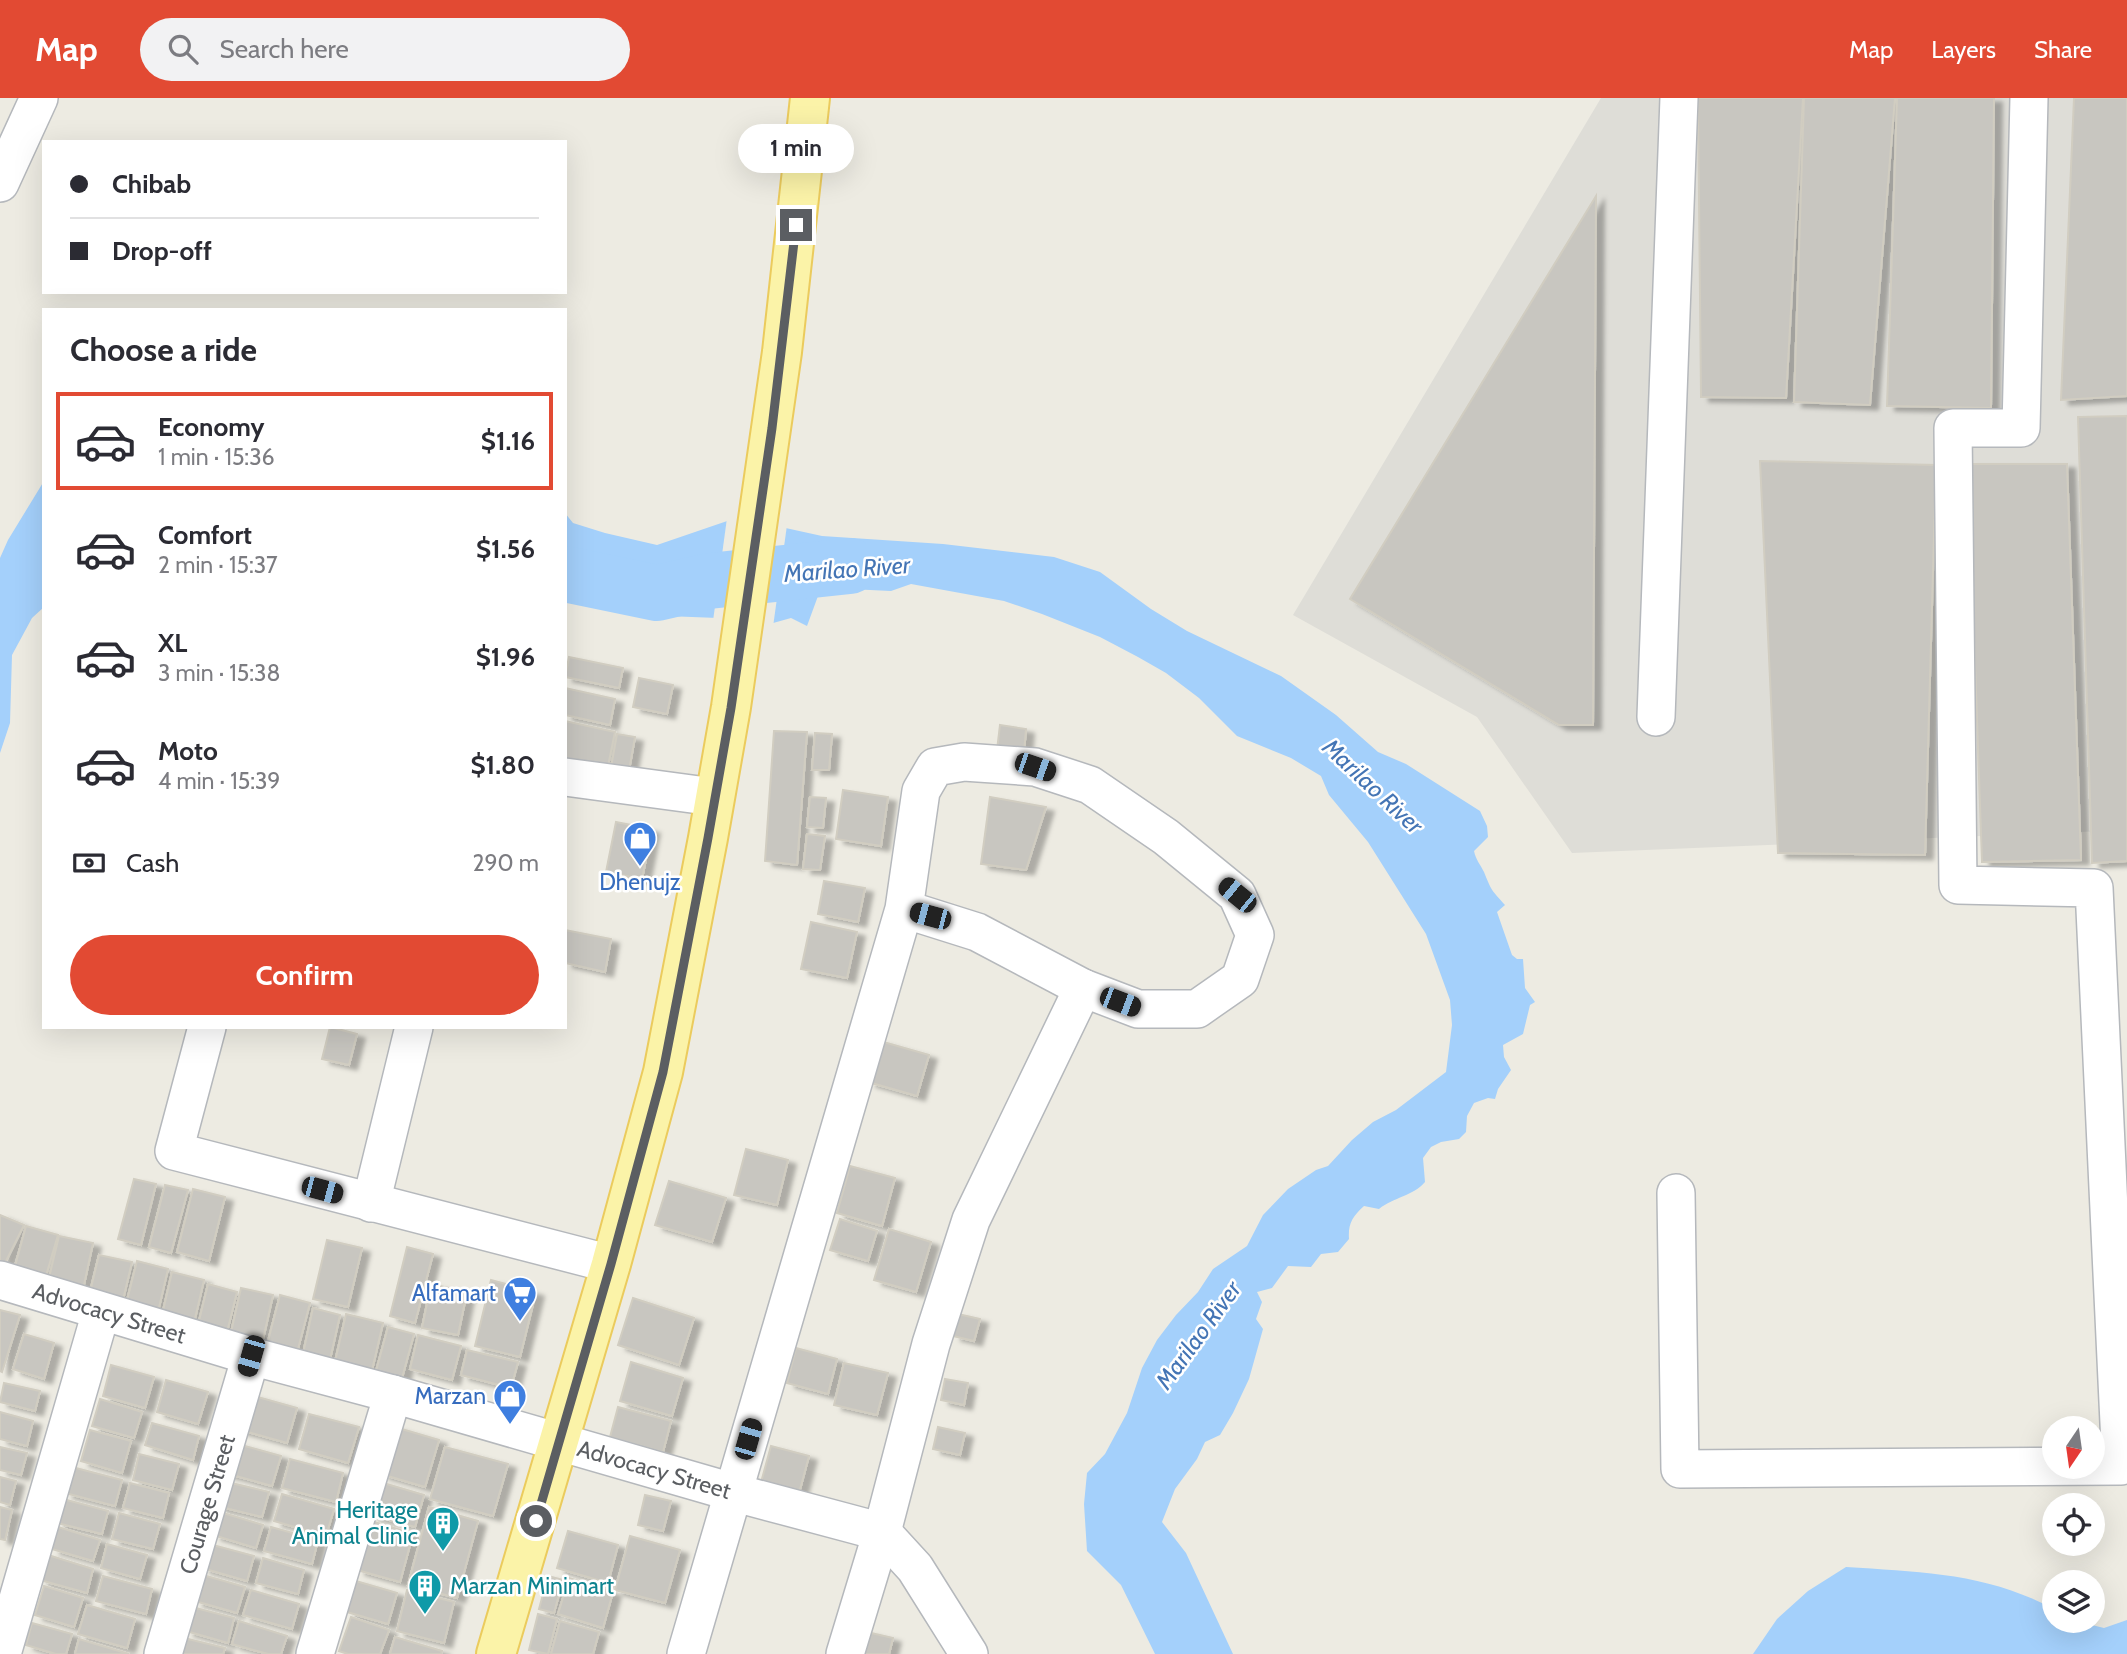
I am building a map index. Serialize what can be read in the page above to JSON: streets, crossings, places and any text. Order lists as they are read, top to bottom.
{
  "streets": {
    "street": ["Advocacy Street", "Courage Street"]
  },
  "crossings": [
    ["Advocacy Street", "Courage Street"]
  ],
  "water": ["Marilao River"],
  "places": {
    "shop": ["Dhenujz", "Marzan"],
    "supermarket": ["Alfamart"],
    "building": ["Heritage Animal Clinic", "Marzan Minimart"]
  },
  "north": "bottom",
  "page": {
    "header": "Map",
    "search": "Search here",
    "nav": ["Map", "Layers", "Share"],
    "bubble": "1 min",
    "banner": ["Chibab", "Drop-off"],
    "heading": "Choose a ride",
    "list": [
      {
        "name": "Economy",
        "note": "1 min · 15:36",
        "value": "$1.16"
      },
      {
        "name": "Comfort",
        "note": "2 min · 15:37",
        "value": "$1.56"
      },
      {
        "name": "XL",
        "note": "3 min · 15:38",
        "value": "$1.96"
      },
      {
        "name": "Moto",
        "note": "4 min · 15:39",
        "value": "$1.80"
      }
    ],
    "pay": ["Cash", "290 m"],
    "buttons": "Confirm"
  }
}
